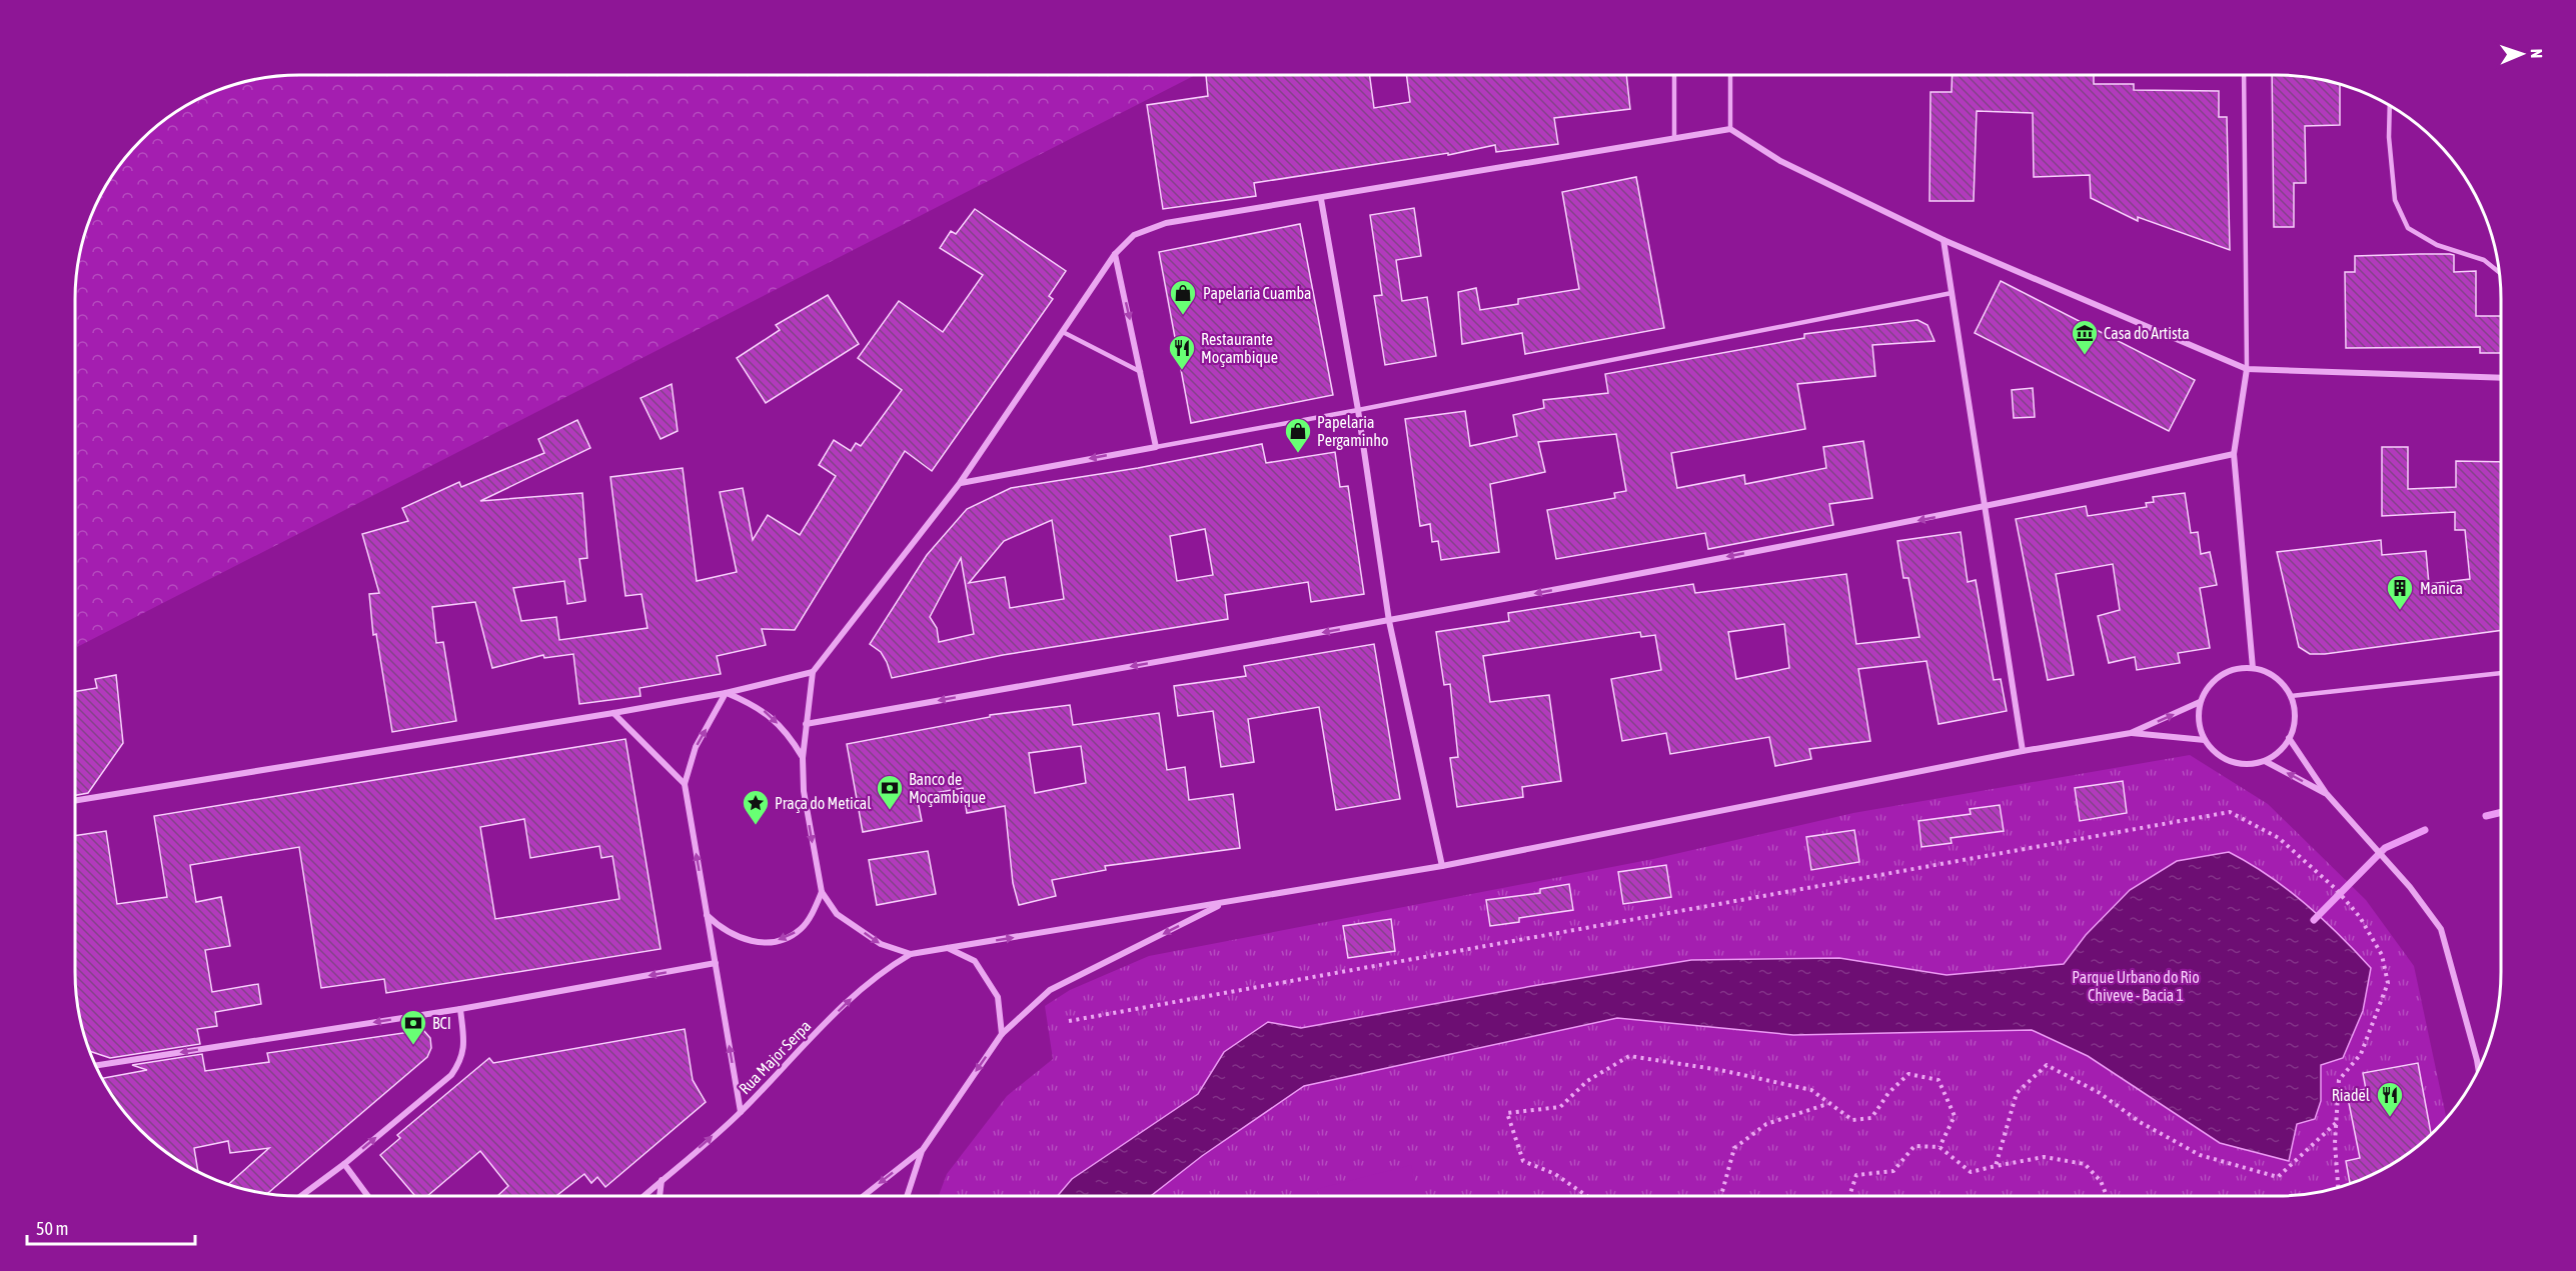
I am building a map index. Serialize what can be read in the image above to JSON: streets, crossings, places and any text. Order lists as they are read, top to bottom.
{
  "streets": {
    "street": ["Rua Major Serpa"]
  },
  "one_way": ["Rua Major Serpa"],
  "parks": ["Parque Urbano do Rio Chiveve - Bacia 1"],
  "places": {
    "shop": ["Papelaria Cuamba", "Papelaria Pergaminho"],
    "museum": ["Casa do Artista"],
    "restaurant": ["Restaurante Moçambique", "Riadel"],
    "building": ["Manica"],
    "bank": ["Banco de Moçambique", "BCI"],
    "place": ["Praça do Metical"]
  },
  "scale_bar": "50 m",
  "north": "right"
}
